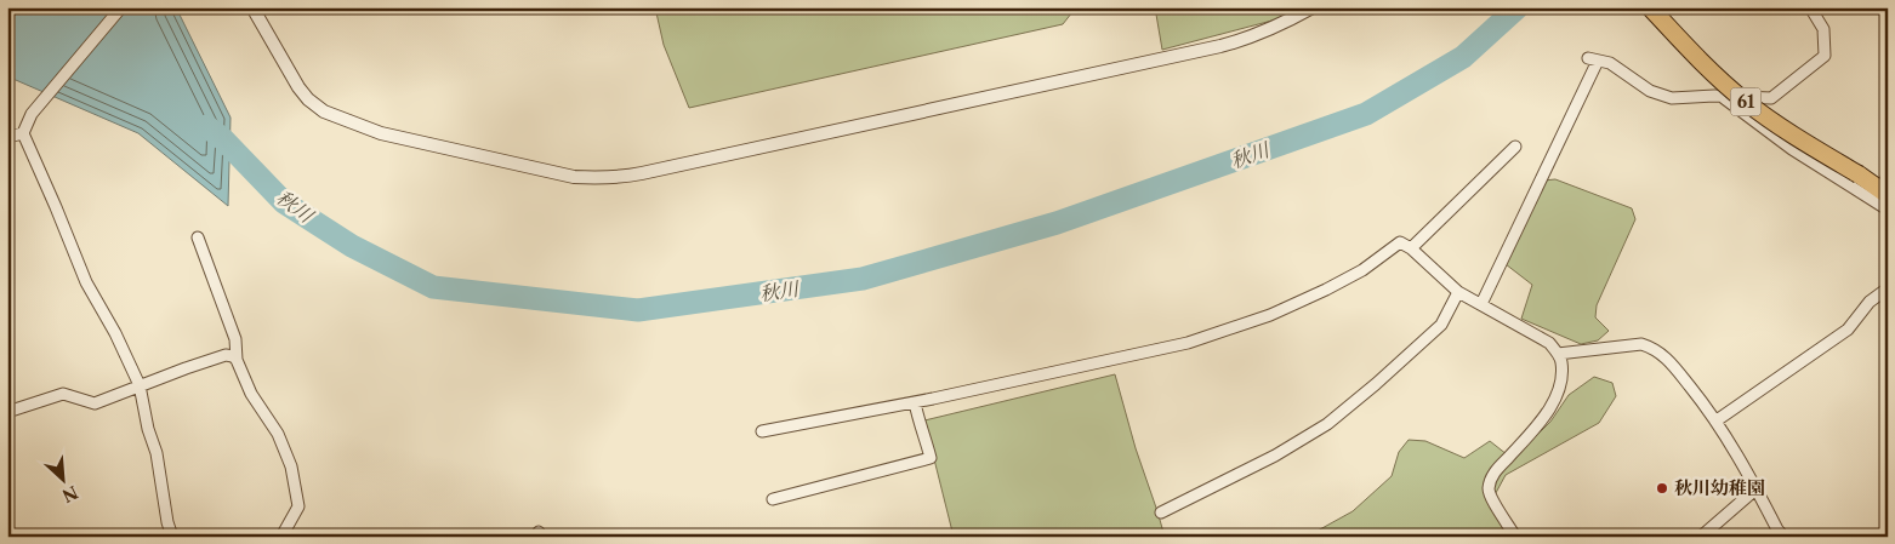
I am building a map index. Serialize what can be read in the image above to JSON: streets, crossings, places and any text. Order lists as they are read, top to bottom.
{
  "streets": {
    "main road": ["61"]
  },
  "water": ["秋川"],
  "places": ["秋川幼稚園"],
  "north": "bottom right"
}
